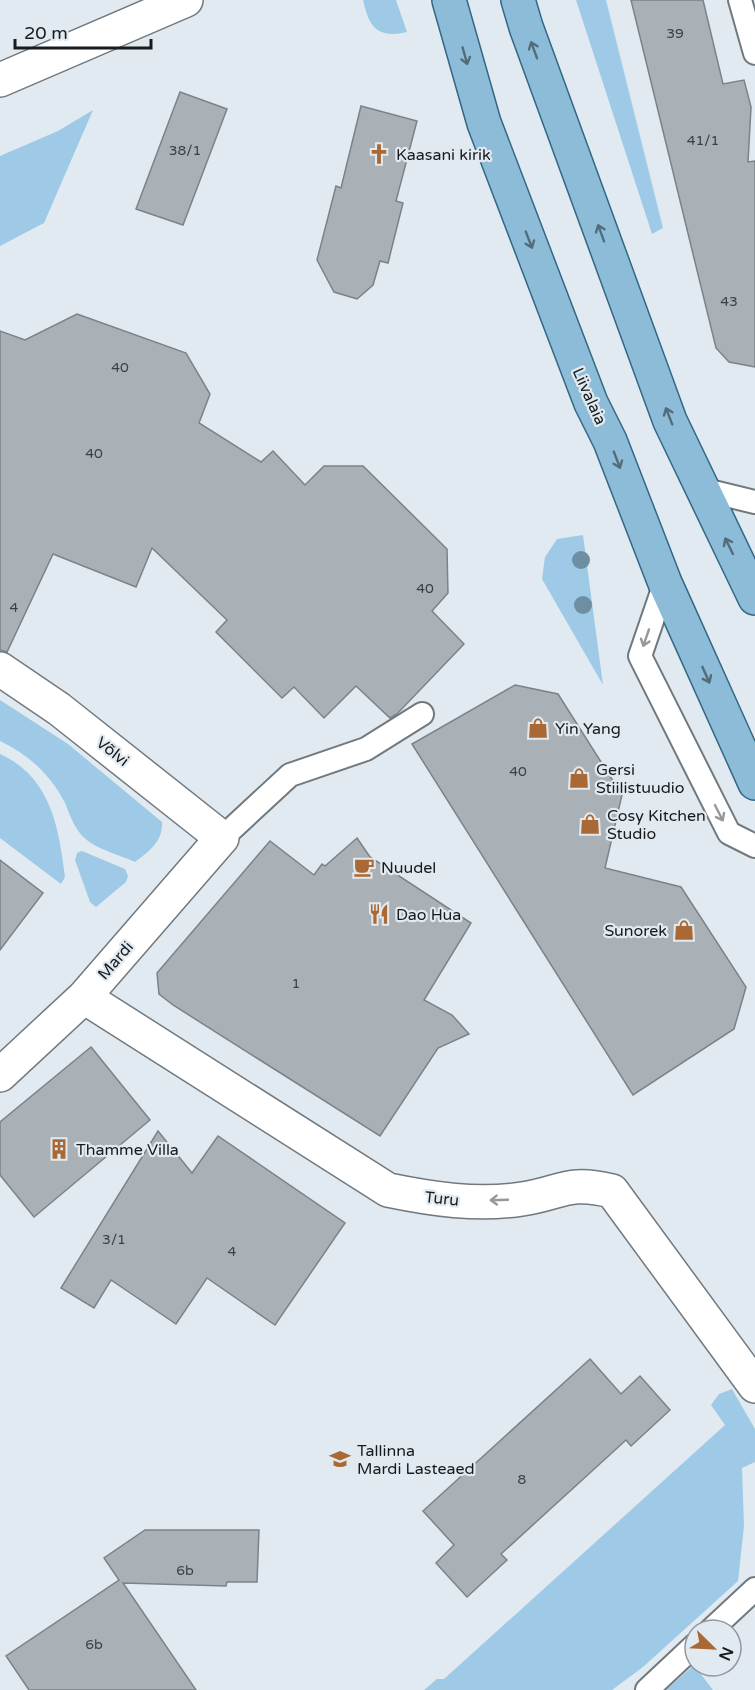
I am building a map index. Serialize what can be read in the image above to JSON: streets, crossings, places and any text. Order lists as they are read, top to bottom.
{
  "streets": {
    "main road": ["Liivalaia"],
    "street": ["Võlvi", "Mardi", "Turu"]
  },
  "crossings": [
    ["Võlvi", "Mardi"],
    ["Mardi", "Turu"]
  ],
  "one_way": ["Turu"],
  "places": {
    "church": ["Kaasani kirik"],
    "shop": [
      "Yin Yang",
      "Gersi Stiilistuudio",
      "Cosy Kitchen Studio",
      "Sunorek"
    ],
    "cafe": ["Nuudel"],
    "restaurant": ["Dao Hua"],
    "building": ["Thamme Villa"],
    "school or university": ["Tallinna Mardi Lasteaed"]
  },
  "house_numbers": [
    "39",
    "41/1",
    "38/1",
    "43",
    "40",
    "40",
    "40",
    "4",
    "40",
    "1",
    "3/1",
    "4",
    "8",
    "6b",
    "6b"
  ],
  "scale_bar": "20 m",
  "north": "bottom right"
}
